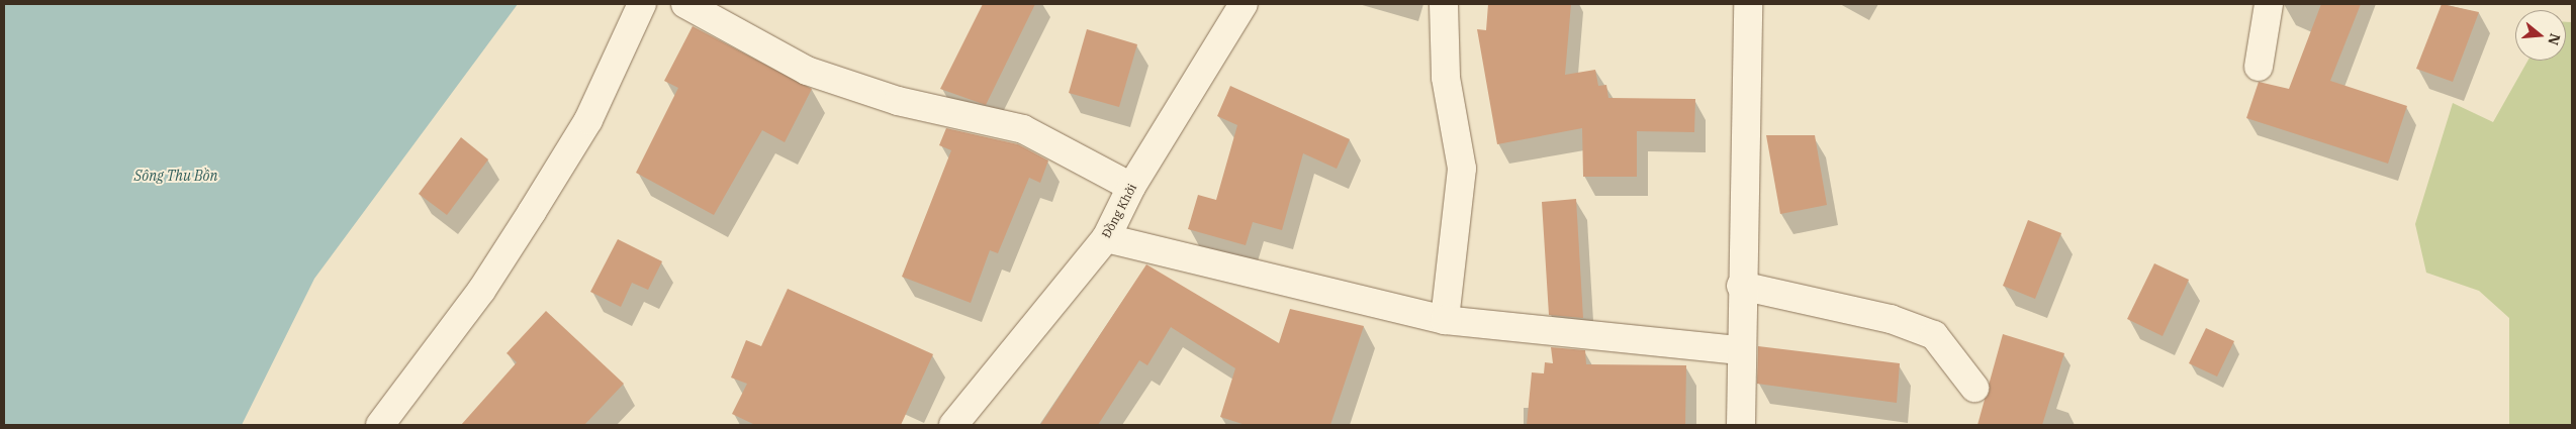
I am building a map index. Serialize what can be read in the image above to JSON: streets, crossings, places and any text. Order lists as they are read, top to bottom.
{
  "streets": {
    "street": ["Đồng Khởi"]
  },
  "water": ["Sông Thu Bồn"],
  "north": "right"
}
